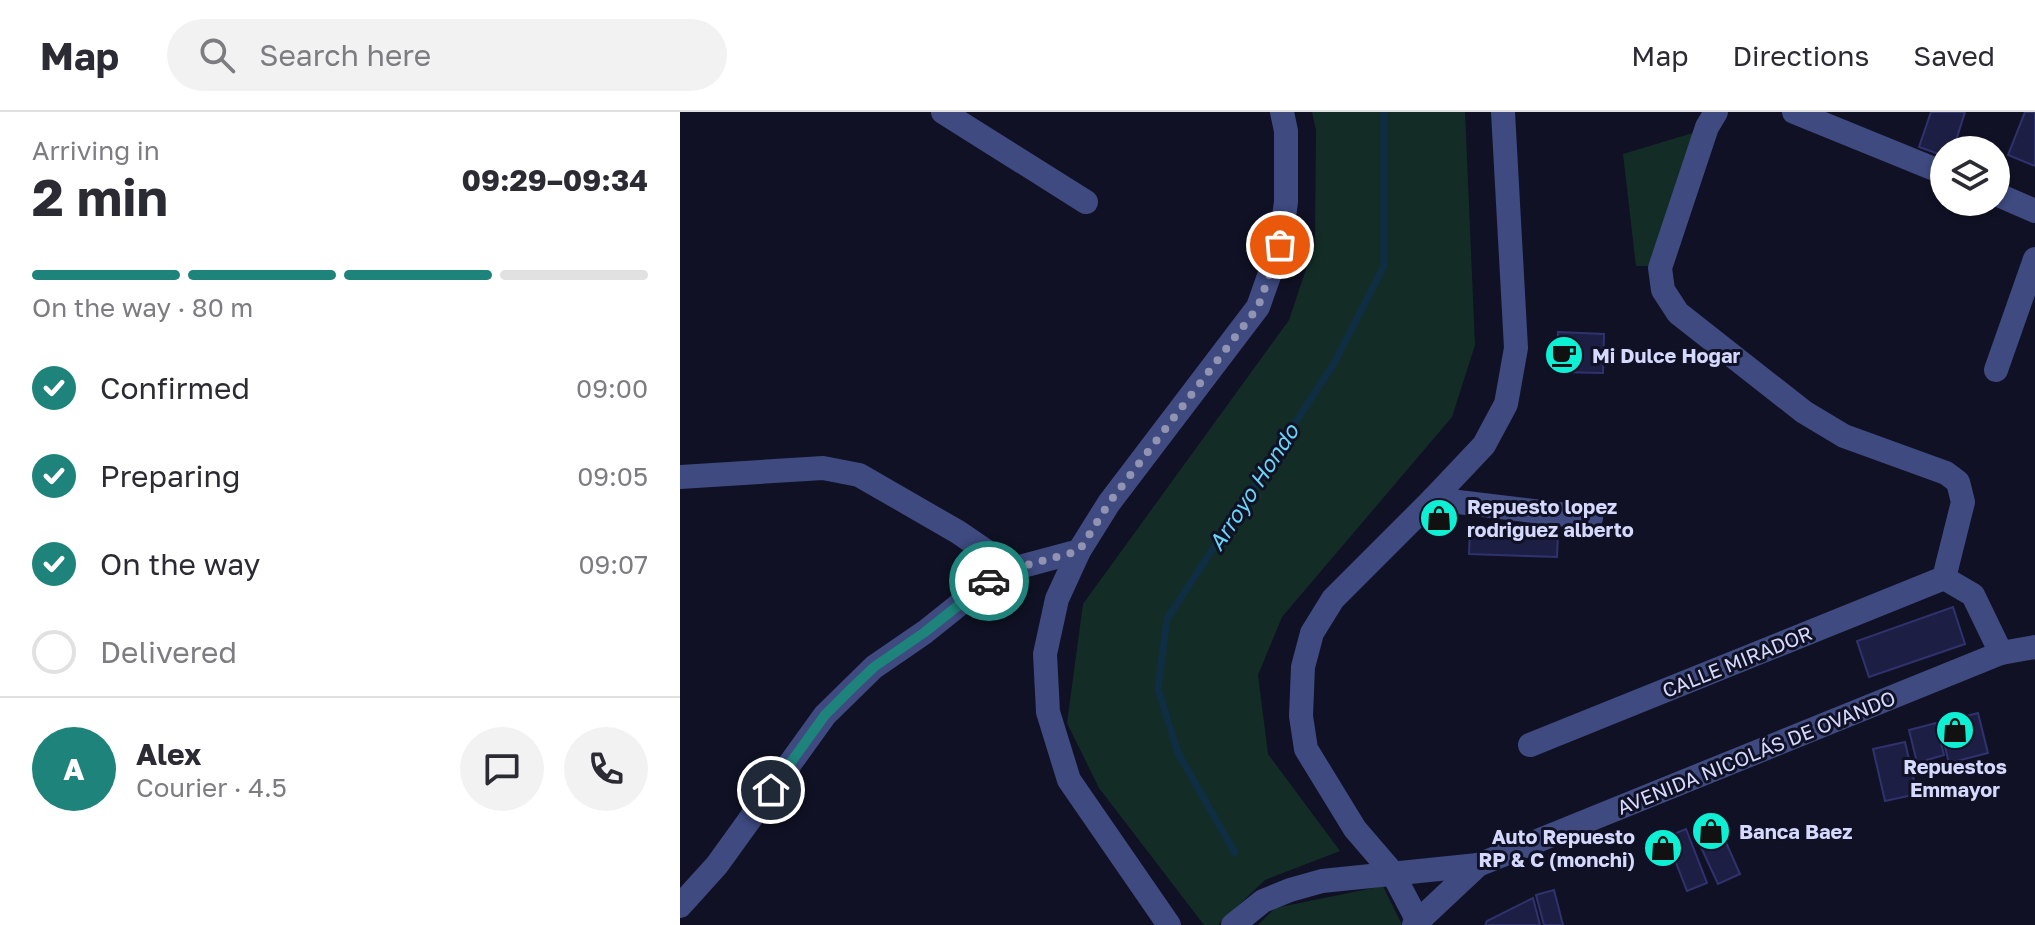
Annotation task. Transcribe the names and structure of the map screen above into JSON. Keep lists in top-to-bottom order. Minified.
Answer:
{"streets":{"street":["CALLE MIRADOR","AVENIDA NICOLÁS DE OVANDO"]},"water":["Arroyo Hondo"],"places":{"cafe":["Mi Dulce Hogar"],"shop":["Repuesto lopez rodriguez alberto","Repuestos Emmayor","Banca Baez","Auto Repuesto RP & C (monchi)"]},"page":{"header":"Map","search":"Search here","nav":["Map","Directions","Saved"],"heading":["2 min","Arriving in","09:29–09:34"],"panel":["Alex","Courier · 4.5"],"bar":"On the way · 80 m","list":[["Confirmed","09:00"],["Preparing","09:05"],["On the way","09:07"],"Delivered"],"round":"A"}}
